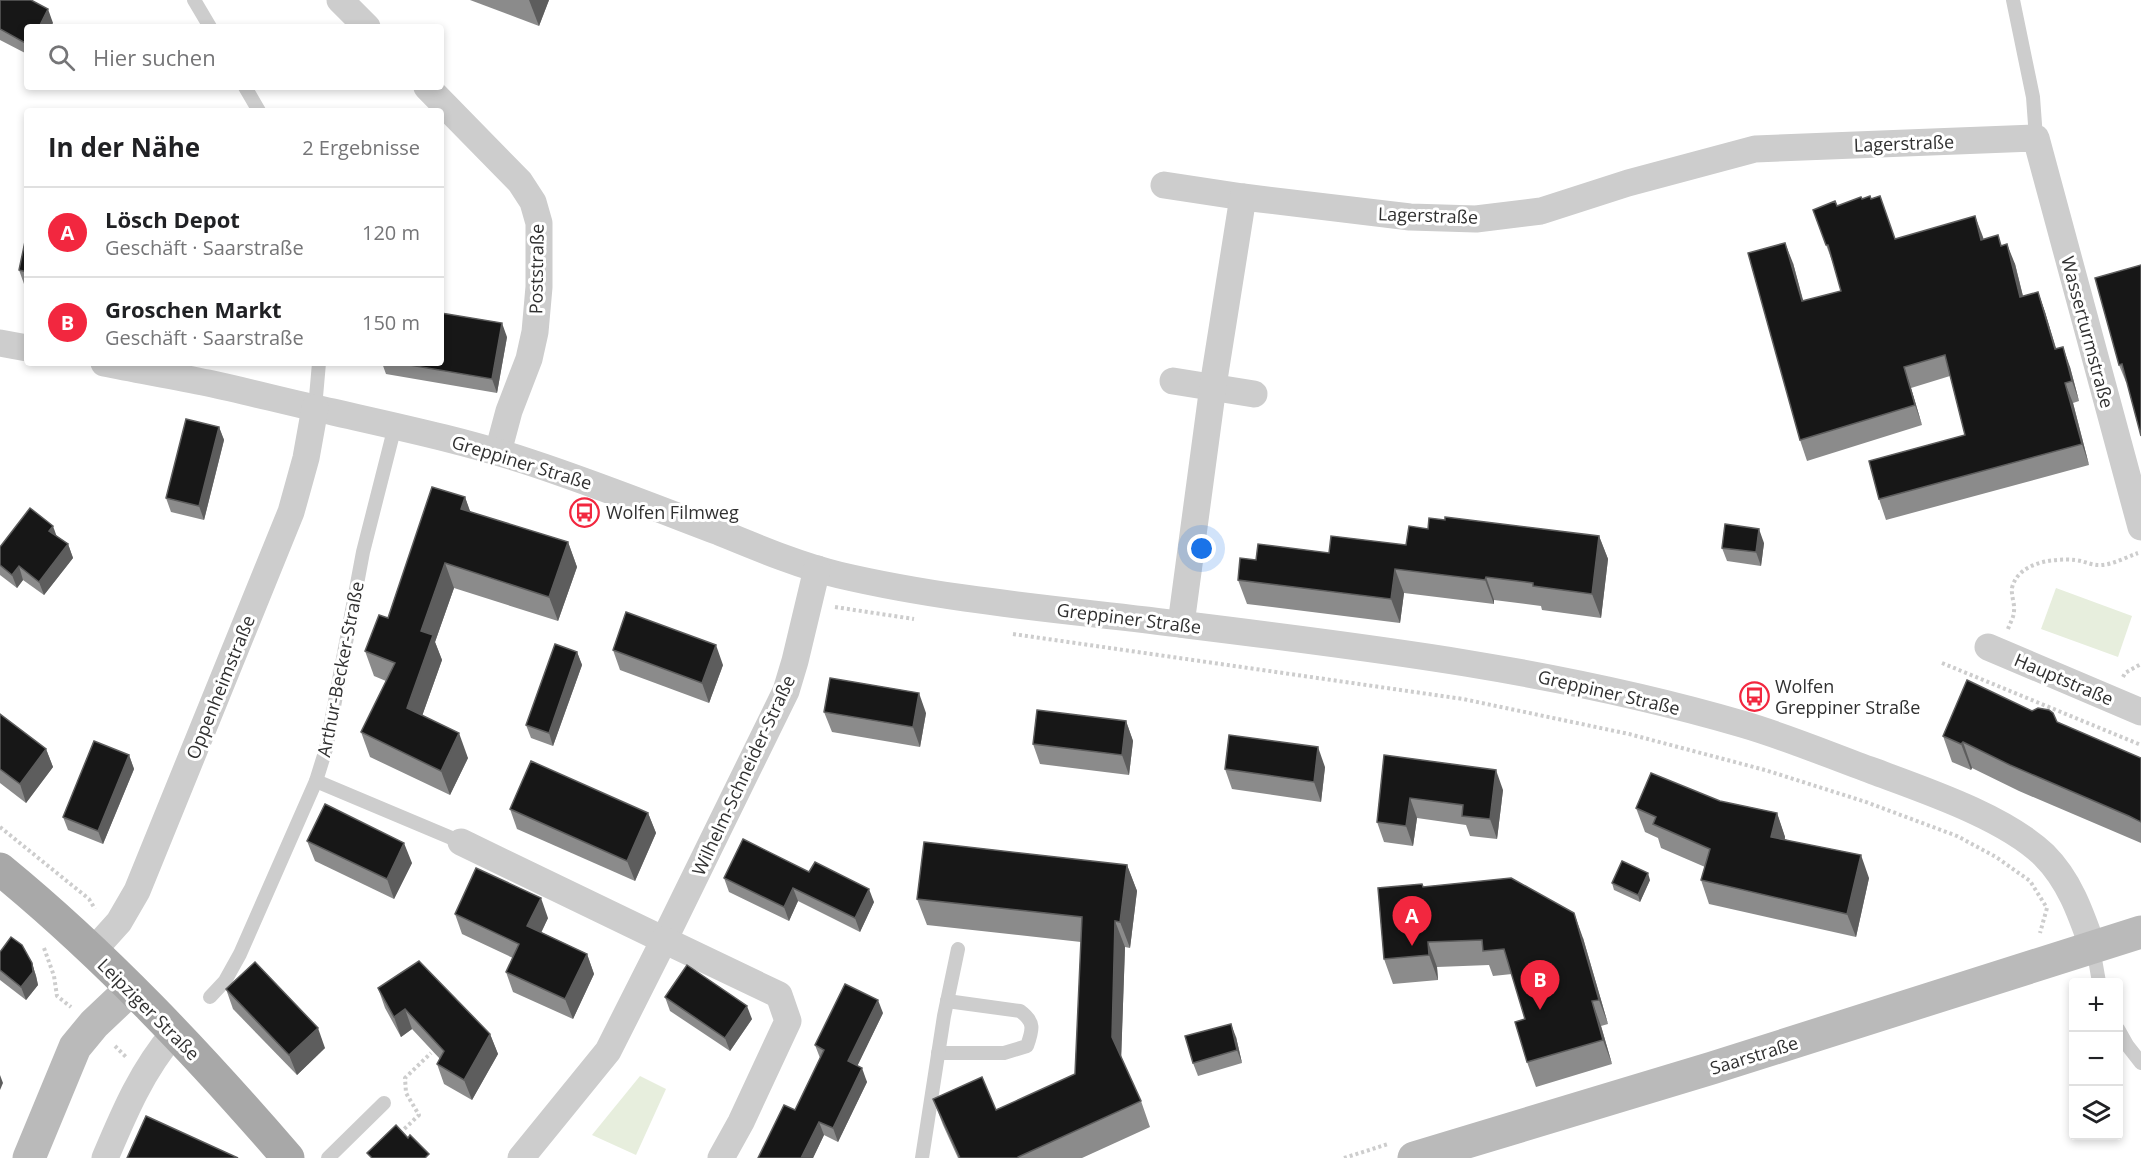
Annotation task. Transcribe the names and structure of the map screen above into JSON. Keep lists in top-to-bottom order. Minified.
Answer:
{"streets":{"main road":["Leipziger Straße"],"street":["Lagerstraße","Poststraße","Wasserturmstraße","Greppiner Straße","Hauptstraße","Oppenheimstraße","Wilhelm-Schneider-Straße","Saarstraße"],"lane":["Arthur-Becker-Straße"]},"crossings":[["Lagerstraße","Wasserturmstraße"],["Poststraße","Greppiner Straße"],["Greppiner Straße","Arthur-Becker-Straße"],["Greppiner Straße","Oppenheimstraße"],["Greppiner Straße","Wilhelm-Schneider-Straße"],["Greppiner Straße","Saarstraße"],["Oppenheimstraße","Leipziger Straße"]],"places":{"bus stop":["Wolfen Filmweg","Wolfen Greppiner Straße"]},"page":{"search":"Hier suchen","heading":["In der Nähe","2 Ergebnisse"],"list":[{"mark":"A","name":"Lösch Depot","note":"Geschäft · Saarstraße","value":"120 m"},{"mark":"B","name":"Groschen Markt","note":"Geschäft · Saarstraße","value":"150 m"}],"pins":["A","B"],"map_buttons":["+","−"]}}
